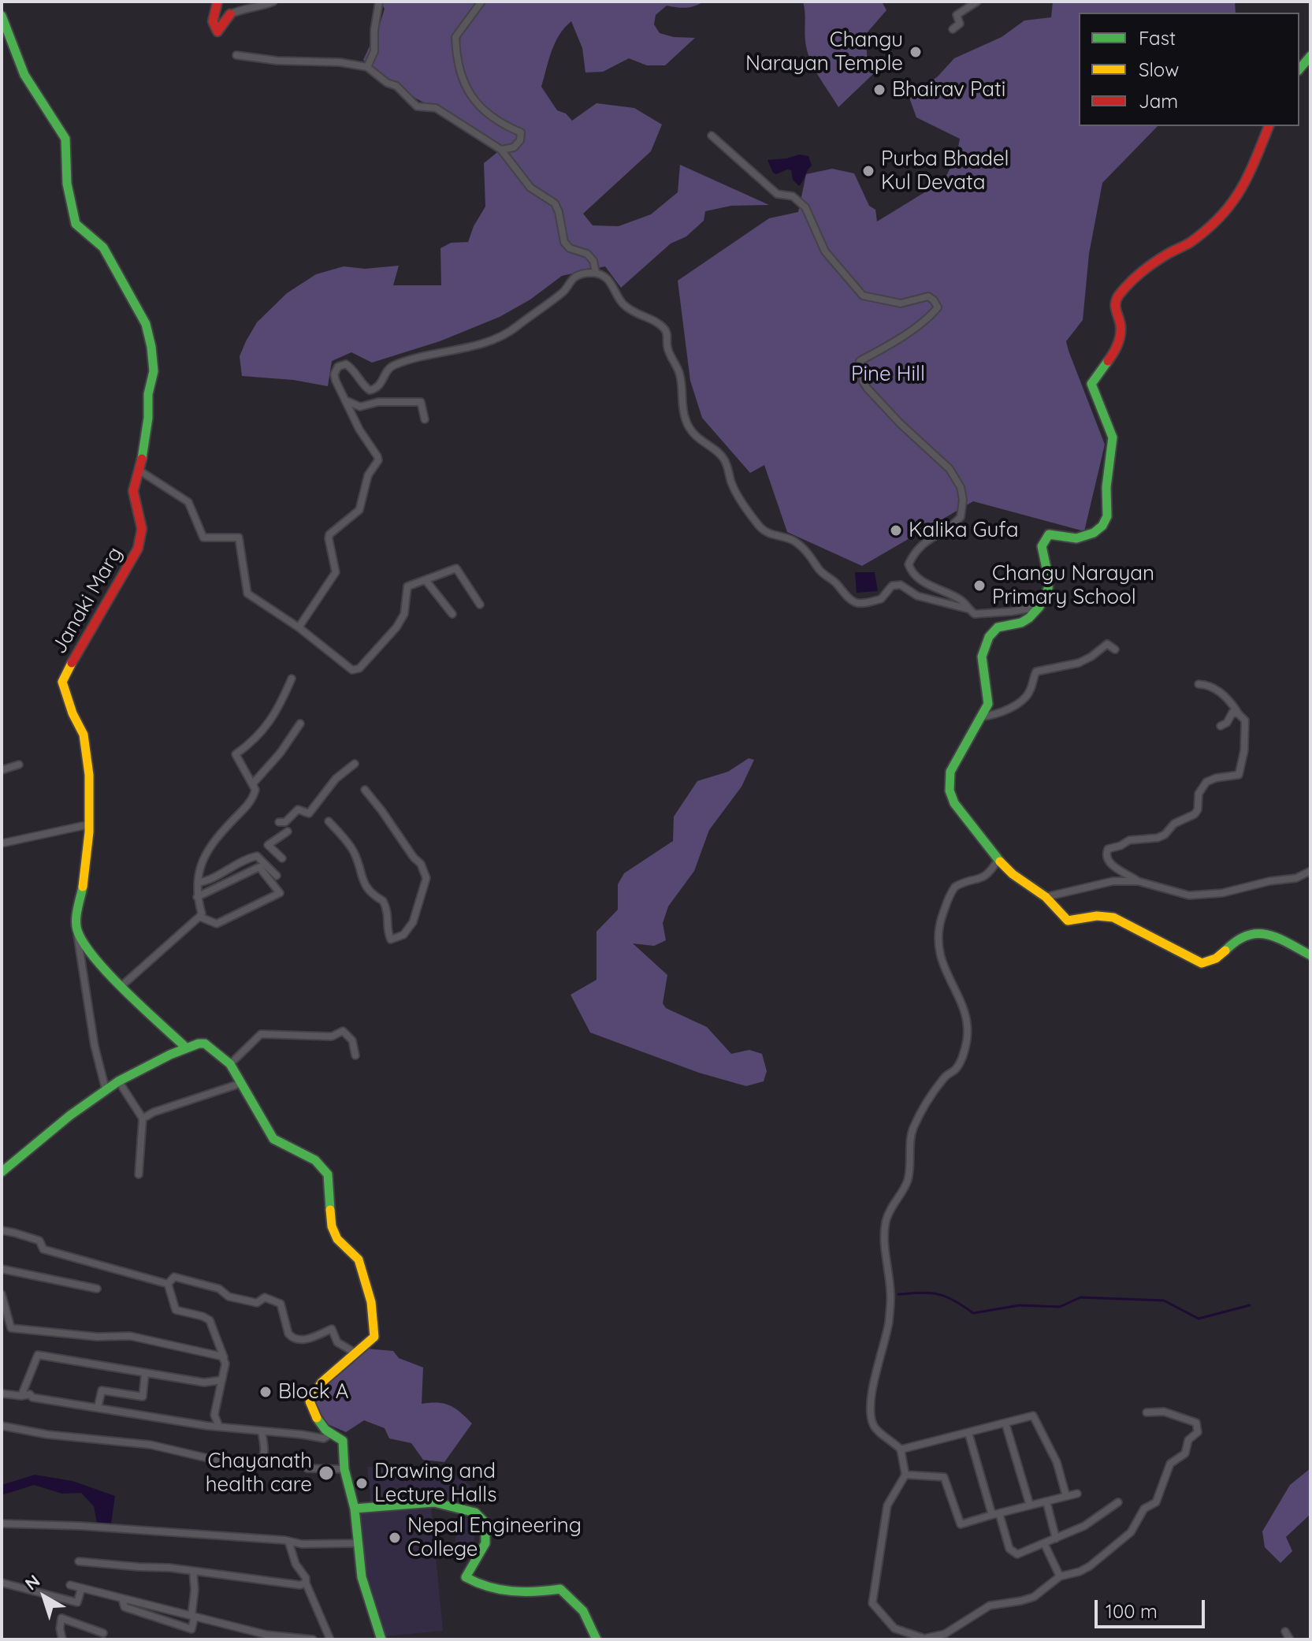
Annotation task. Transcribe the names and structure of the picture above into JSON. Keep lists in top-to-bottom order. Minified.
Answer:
{"streets":{"street":["Janaki Marg"]},"parks":["Pine Hill"],"places":["Changu Narayan Temple","Bhairav Pati","Purba Bhadel Kul Devata","Kalika Gufa","Changu Narayan Primary School","Block A","Chayanath health care","Drawing and Lecture Halls","Nepal Engineering College"],"legend":["Fast","Slow","Jam"],"scale_bar":"100 m","north":"top left"}
